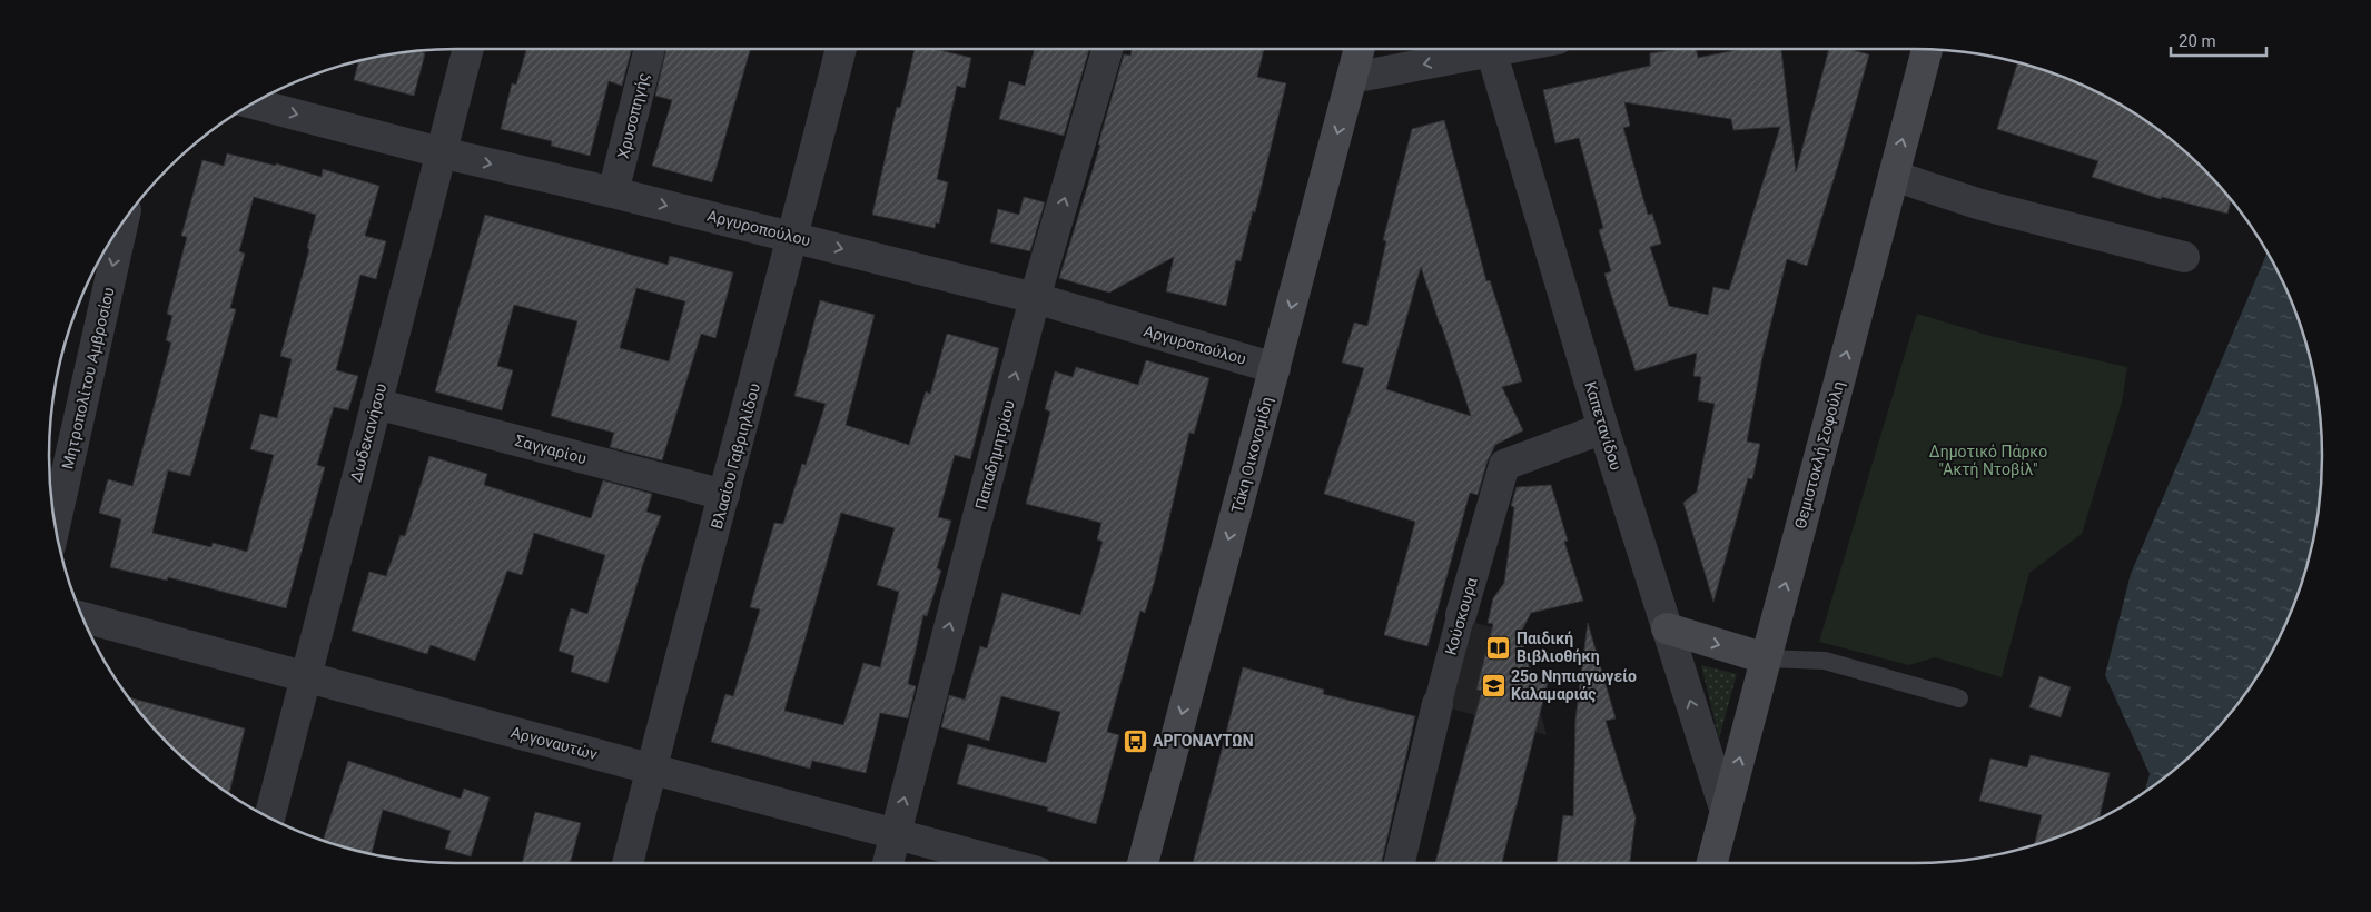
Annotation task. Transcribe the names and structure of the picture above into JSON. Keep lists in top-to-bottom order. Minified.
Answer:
{"streets":{"main road":["Τάκη Οικονομίδη","Θεμιστοκλή Σοφούλη"],"street":["Χρυσοπηγής","Αργυροπούλου","Μητροπολίτου Αμβροσίου","Καπετανίδου","Δωδεκανήσου","Σαγγαρίου","Παπαδημητρίου","Βλασίου Γαβριηλίδου","Κούσκουρα","Αργοναυτών"]},"crossings":[["Χρυσοπηγής","Αργυροπούλου"],["Αργυροπούλου","Δωδεκανήσου"],["Αργυροπούλου","Παπαδημητρίου"],["Αργυροπούλου","Τάκη Οικονομίδη"],["Αργυροπούλου","Βλασίου Γαβριηλίδου"],["Καπετανίδου","Θεμιστοκλή Σοφούλη"],["Καπετανίδου","Κούσκουρα"],["Δωδεκανήσου","Σαγγαρίου"],["Δωδεκανήσου","Αργοναυτών"],["Σαγγαρίου","Βλασίου Γαβριηλίδου"],["Παπαδημητρίου","Αργοναυτών"],["Βλασίου Γαβριηλίδου","Αργοναυτών"]],"one_way":["Αργυροπούλου","Μητροπολίτου Αμβροσίου","Παπαδημητρίου","Τάκη Οικονομίδη","Θεμιστοκλή Σοφούλη"],"parks":["Δημοτικό Πάρκο \"Ακτή Ντοβίλ\""],"places":{"library":["Παιδική Βιβλιοθήκη"],"school or university":["25ο Νηπιαγωγείο Καλαμαριάς"],"bus stop":["ΑΡΓΟΝΑΥΤΩΝ"]},"scale_bar":"20 m"}
